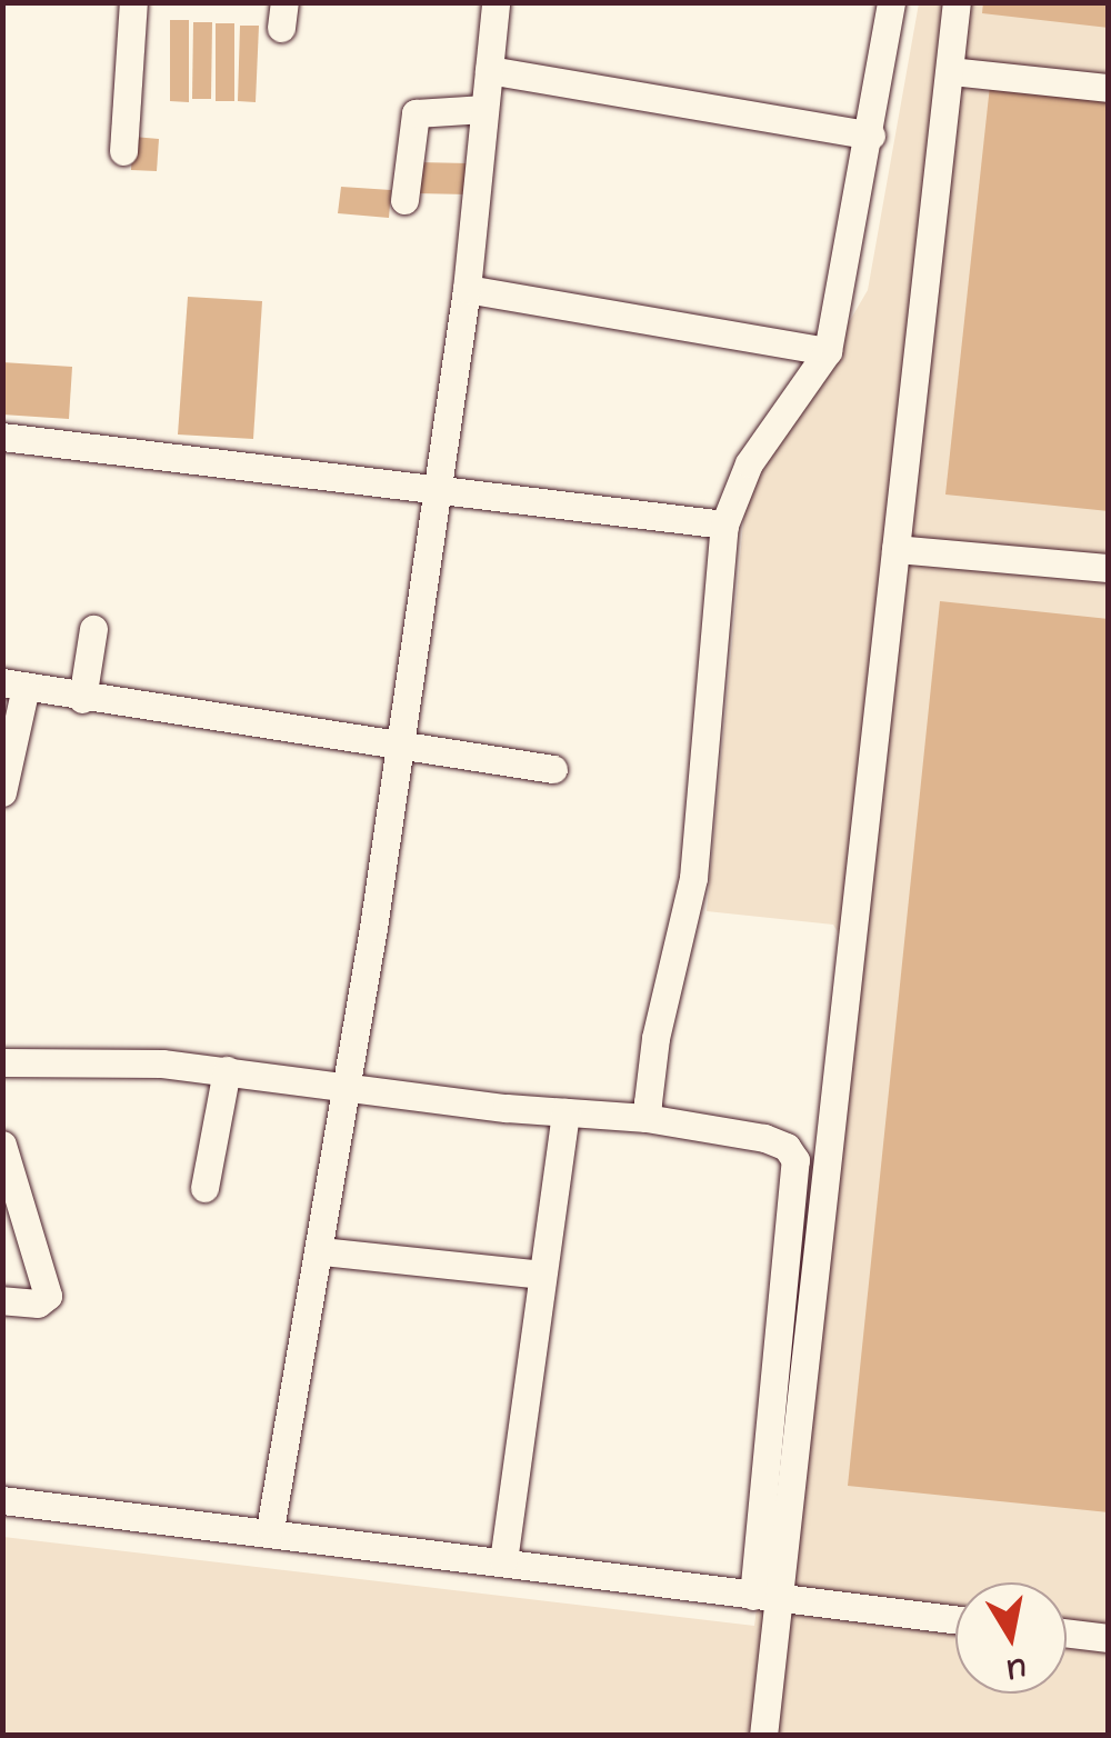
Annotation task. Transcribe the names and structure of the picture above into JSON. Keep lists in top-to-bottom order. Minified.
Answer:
{"north":"bottom"}
